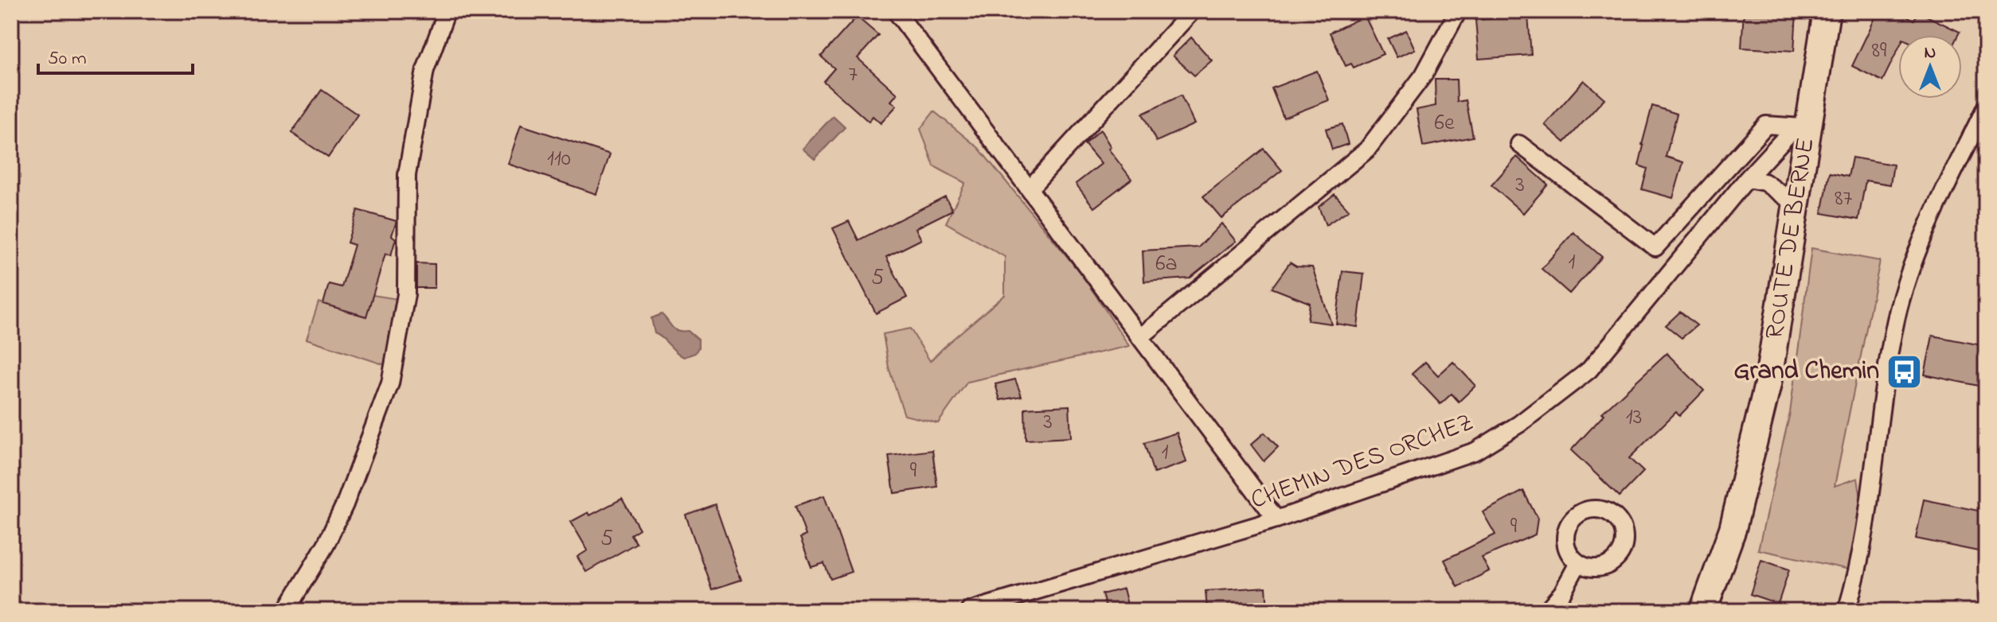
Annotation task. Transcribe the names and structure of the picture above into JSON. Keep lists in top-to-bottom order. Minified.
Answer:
{"streets":{"main road":["ROUTE DE BERNE"],"street":["CHEMIN DES ORCHEZ"]},"crossings":[["ROUTE DE BERNE","CHEMIN DES ORCHEZ"]],"places":{"bus stop":["Grand Chemin"]},"house_numbers":["89","7","6e","110","3","87","1","6a","5","13","3","1","9","9","5"],"scale_bar":"50 m","north":"top"}
